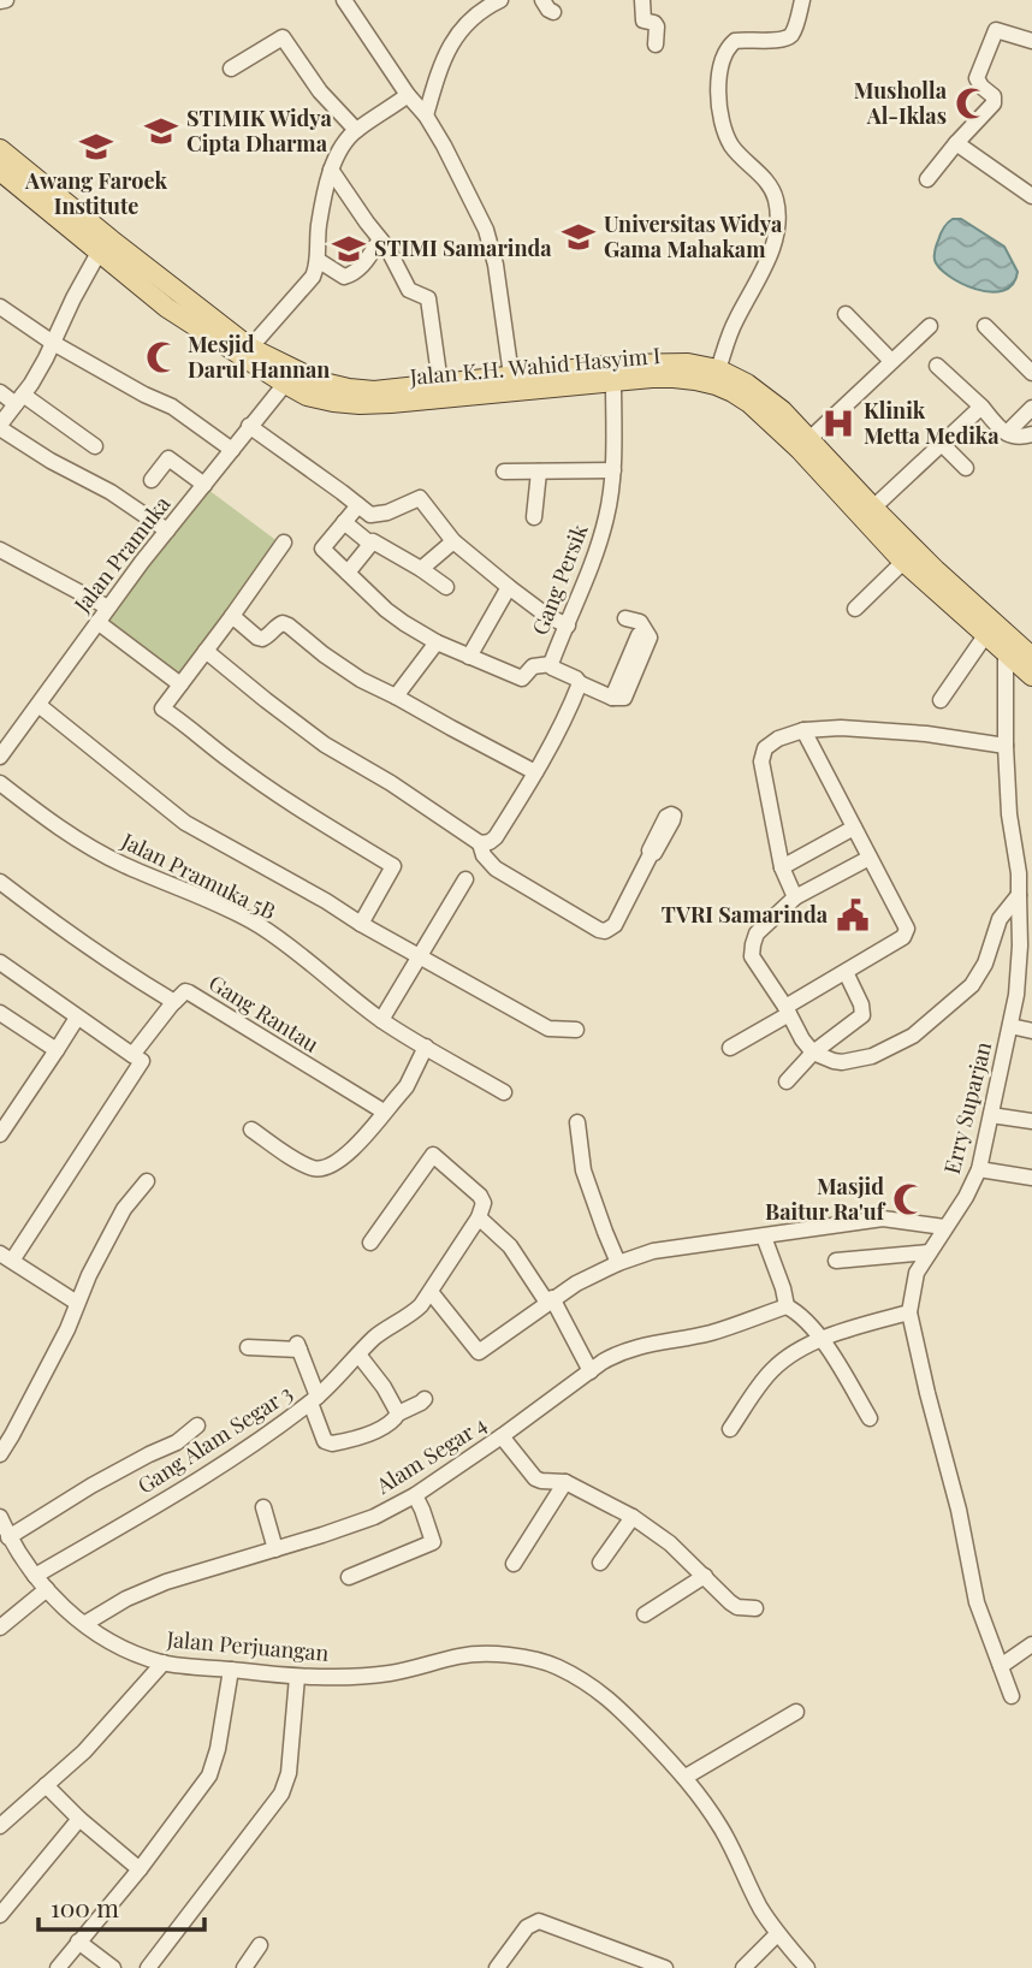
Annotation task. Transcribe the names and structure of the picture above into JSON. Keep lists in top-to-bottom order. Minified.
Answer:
{"streets":{"main road":["Jalan K.H. Wahid Hasyim I"],"street":["Jalan Pramuka","Gang Persik","Jalan Pramuka 5B","Gang Rantau","Erry Suparjan","Gang Alam Segar 3","Alam Segar 4","Jalan Perjuangan"]},"crossings":[["Jalan K.H. Wahid Hasyim I","Jalan Pramuka"],["Jalan K.H. Wahid Hasyim I","Gang Persik"],["Jalan K.H. Wahid Hasyim I","Erry Suparjan"],["Gang Alam Segar 3","Jalan Perjuangan"],["Alam Segar 4","Jalan Perjuangan"]],"places":{"mosque":["Musholla Al-Iklas","Mesjid Darul Hannan","Masjid Baitur Ra'uf"],"school or university":["STIMIK Widya Cipta Dharma","Awang Faroek Institute","Universitas Widya Gama Mahakam","STIMI Samarinda"],"hospital":["Klinik Metta Medika"],"public building":["TVRI Samarinda"]},"scale_bar":"100 m"}
